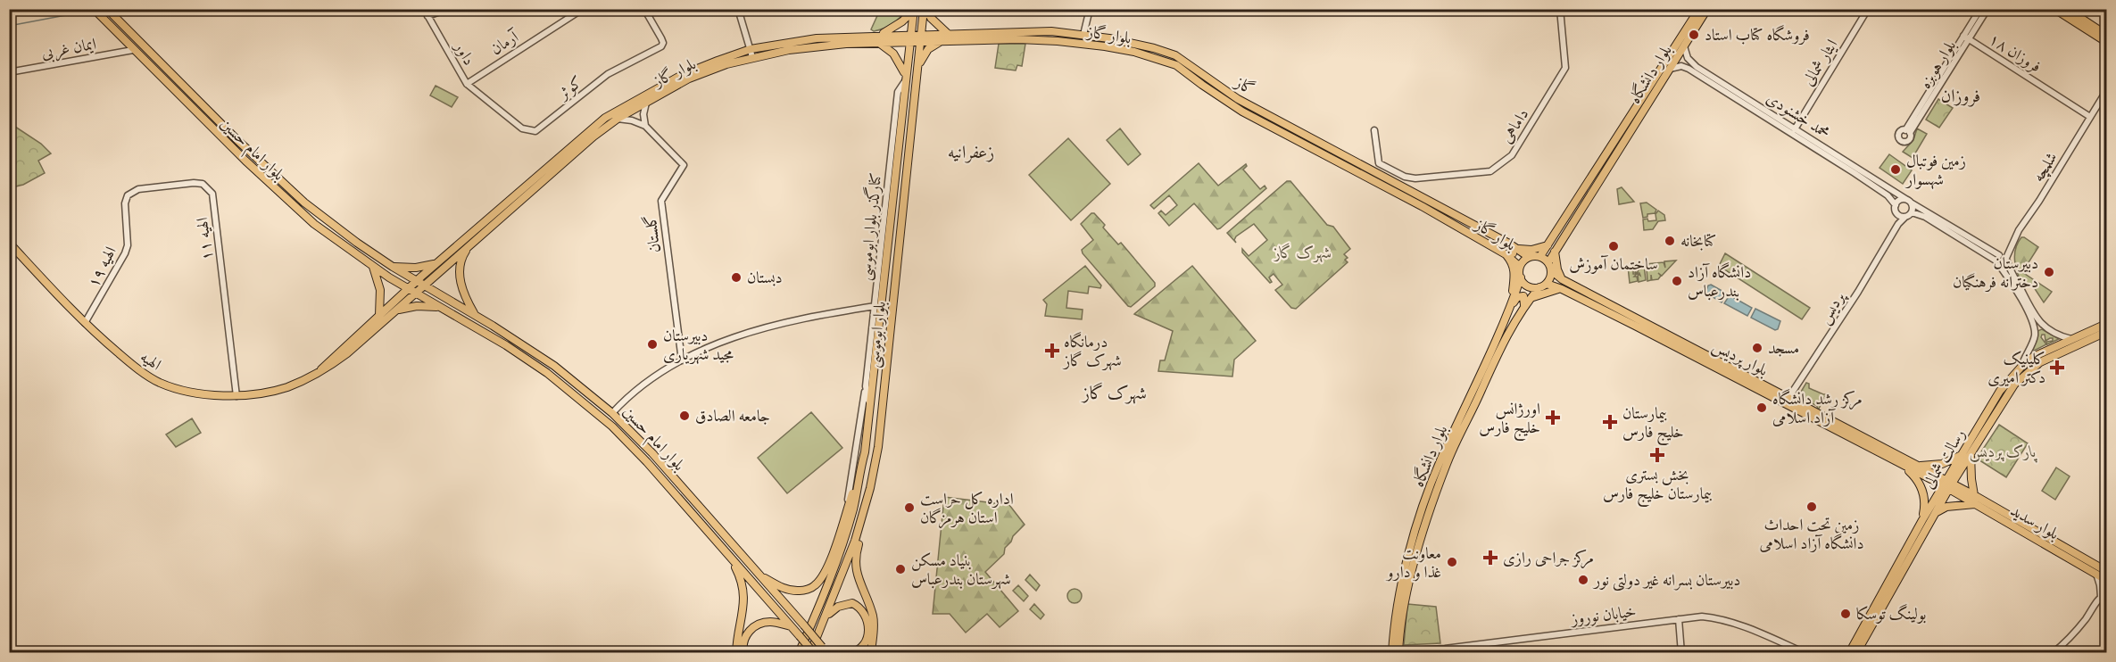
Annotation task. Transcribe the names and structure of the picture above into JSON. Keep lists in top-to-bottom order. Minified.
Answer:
{"streets":{"main road":["بلوار گاز","بلوار دانشگاه","گاز","بلوار امام حسین","بلوار ابوموسی","بلوار پردیس","الهیه","رسالت شمالی","بلوار سدید"],"street":["آرمان","ایمان غربی","فروزان ۱۸","داور","ایثار شمالی","بلوار هوبزه","کوثر","محمد خشنودی","داماهی","شلمچه","کنارگذر بلوار ابوموسی","گلستان","الهیه ۱۱","الهیه ۱۹","پردیس","خیابان نوروز"]},"crossings":[["بلوار گاز","بلوار دانشگاه"],["بلوار گاز","گاز"],["بلوار گاز","بلوار امام حسین"],["بلوار گاز","بلوار ابوموسی"],["بلوار گاز","بلوار پردیس"],["بلوار گاز","الهیه"],["آرمان","داور"],["آرمان","کوثر"],["ایمان غربی","بلوار امام حسین"],["فروزان ۱۸","بلوار هوبزه"],["فروزان ۱۸","شلمچه"],["داور","کوثر"],["ایثار شمالی","محمد خشنودی"],["بلوار دانشگاه","گاز"],["بلوار دانشگاه","بلوار پردیس"],["بلوار دانشگاه","خیابان نوروز"],["گاز","بلوار پردیس"],["محمد خشنودی","شلمچه"],["محمد خشنودی","پردیس"],["بلوار امام حسین","بلوار ابوموسی"],["بلوار امام حسین","الهیه"],["کنارگذر بلوار ابوموسی","بلوار ابوموسی"],["الهیه ۱۱","الهیه ۱۹"],["الهیه ۱۱","الهیه"],["الهیه ۱۹","الهیه"],["پردیس","بلوار پردیس"],["بلوار پردیس","رسالت شمالی"],["بلوار پردیس","بلوار سدید"],["رسالت شمالی","بلوار سدید"]],"districts":["فروزان","زعفرانیه","شهرک گاز"],"parks":["شهرک گاز","پارک پردیس"],"places":{"other":["فروشگاه کتاب استاد","زمین فوتبال شهسوار","کتابخانه","ساختمان آموزش","دبیرستان دخترانه فرهنگیان","دبستان","دانشگاه آزاد بندرعباس","دبیرستان مجید شهریاری","مسجد","مرکز رشد دانشگاه آزاد اسلامی","جامعه الصادق","زمین تحت احداث دانشگاه آزاد اسلامی","اداره کل حراست استان هرمزگان","معاونت غذا و دارو","بنیاد مسکن شهرستان بندرعباس","دبیرستان بسرانه غیر دولتی نور","بولینگ توسکا"],"health":["درمانگاه شهرک گاز","کلینیک دکتر امیری","اورژانس خلیج فارس","بیمارستان خلیج فارس","بخش بستری بیمارستان خلیج فارس","مرکز جراحی رازی"]}}
